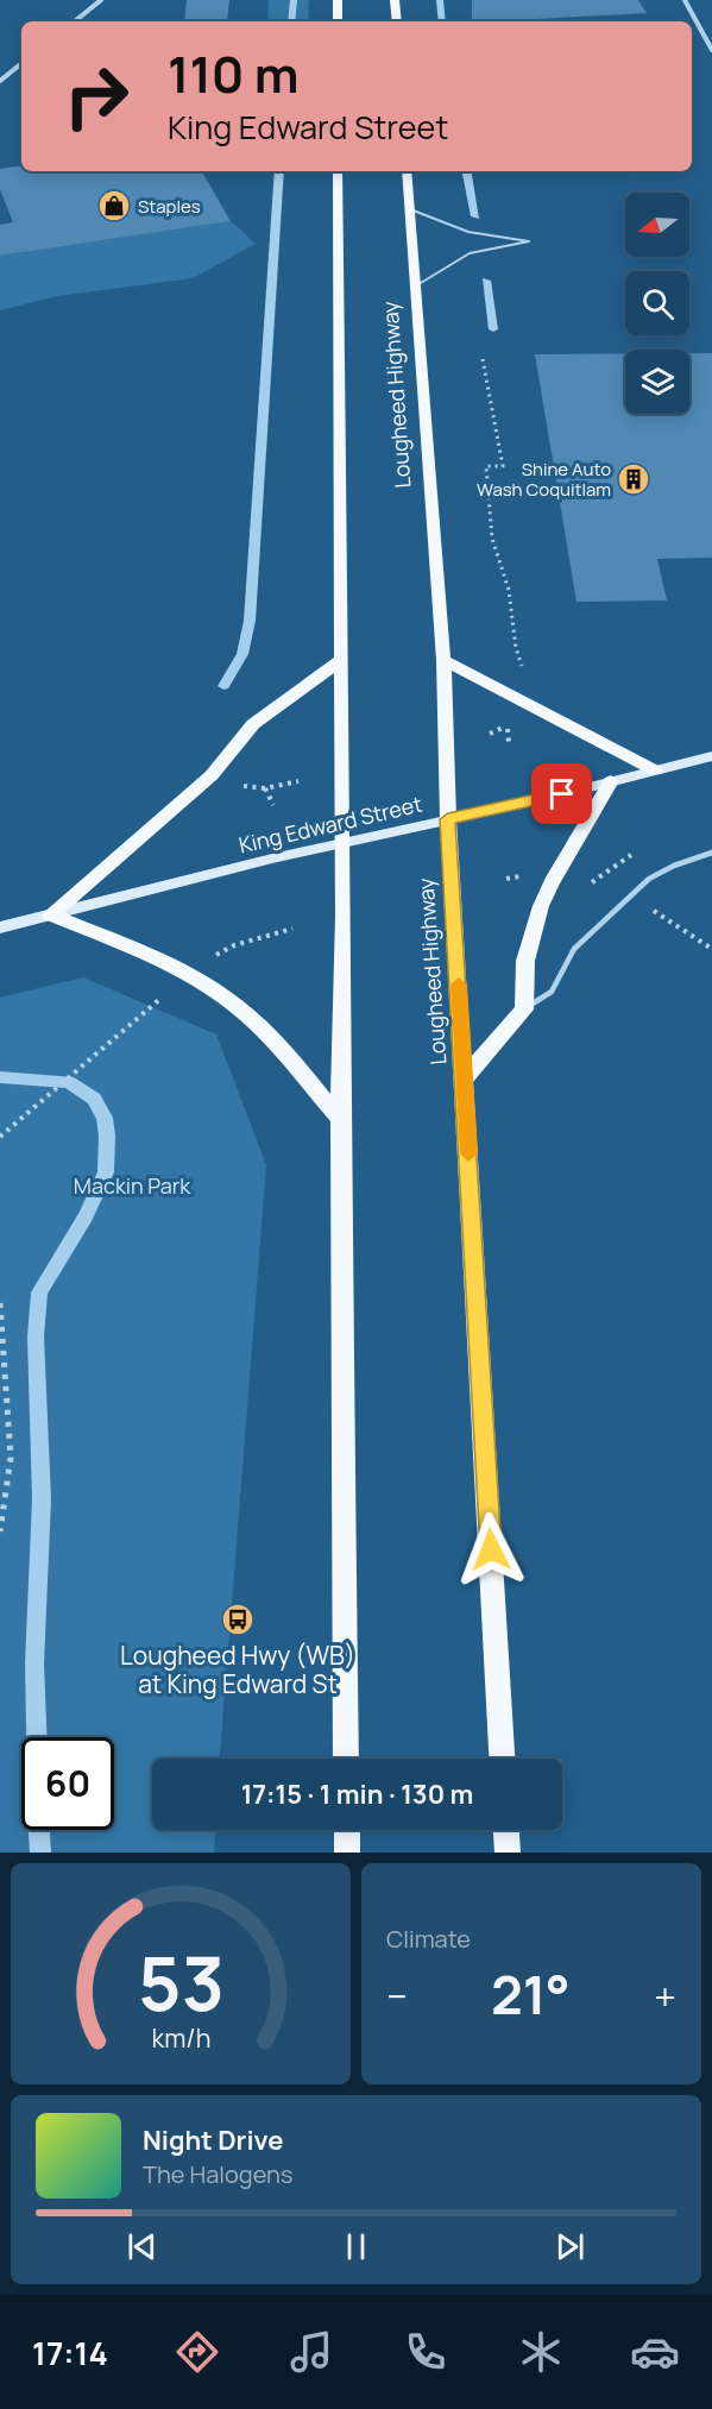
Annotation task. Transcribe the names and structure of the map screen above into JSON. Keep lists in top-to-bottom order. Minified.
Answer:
{"streets":{"main road":["Lougheed Highway","King Edward Street"]},"crossings":[["Lougheed Highway","King Edward Street"]],"parks":["Mackin Park"],"places":{"shop":["Staples"],"building":["Shine Auto Wash Coquitlam"],"bus stop":["Lougheed Hwy (WB) at King Edward St"]},"north":"left","page":{"turn":["110 m","King Edward Street"],"limit":"60","trip":"17:15 · 1 min · 130 m","tile":"Climate","heat":["−","21°","+"],"song":["Night Drive","The Halogens"],"tabs":"17:14","gauge":["53","km/h"]}}
